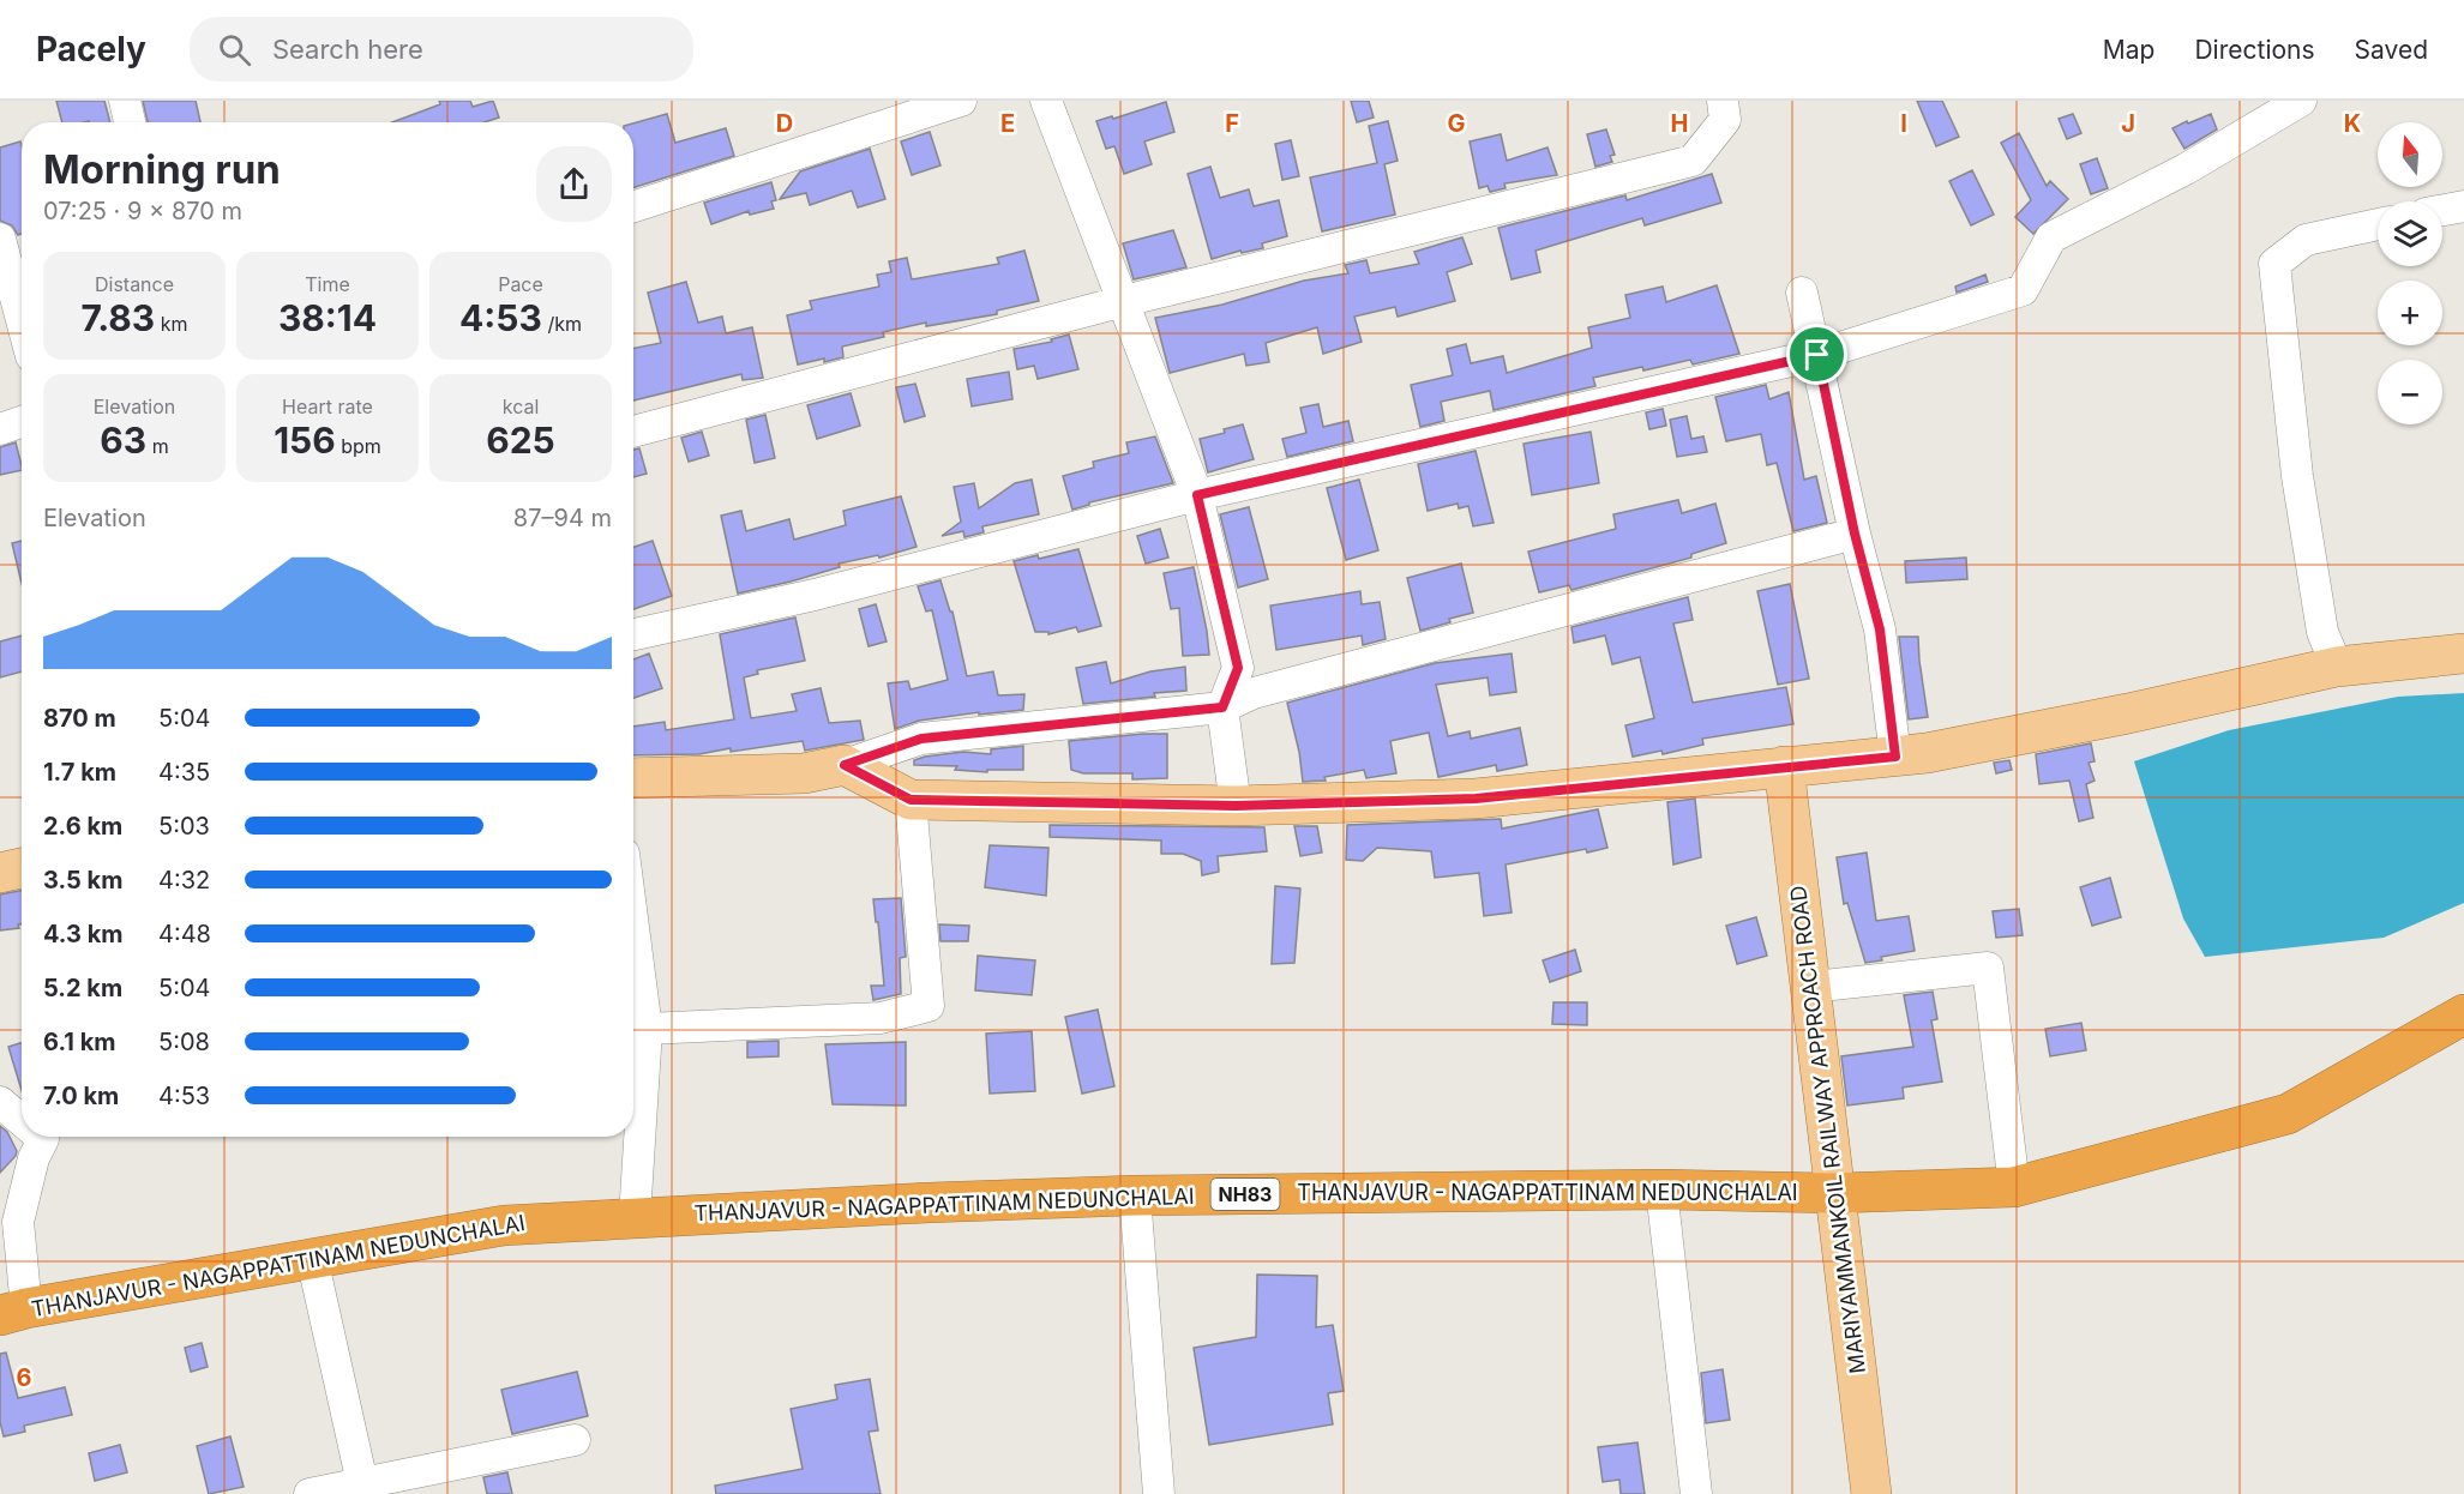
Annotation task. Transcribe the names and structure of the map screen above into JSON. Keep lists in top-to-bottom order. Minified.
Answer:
{"streets":{"highway":["THANJAVUR - NAGAPPATTINAM NEDUNCHALAI","NH83"],"main road":["MARIYAMMANKOIL RAILWAY APPROACH ROAD"]},"crossings":[["MARIYAMMANKOIL RAILWAY APPROACH ROAD","THANJAVUR - NAGAPPATTINAM NEDUNCHALAI"]],"north":"top","page":{"header":"Pacely","search":"Search here","nav":["Map","Directions","Saved"],"map_buttons":["+","−"],"heading":["Morning run","07:25 · 9 × 870 m"],"stats":[["Distance","7.83 km"],["Time","38:14"],["Pace","4:53 /km"],["Elevation","63 m"],["Heart rate","156 bpm"],["kcal","625"]],"chart":["Elevation","87–94 m"],"list":[{"name":"870 m","note":"5:04"},{"name":"1.7 km","note":"4:35"},{"name":"2.6 km","note":"5:03"},{"name":"3.5 km","note":"4:32"},{"name":"4.3 km","note":"4:48"},{"name":"5.2 km","note":"5:04"},{"name":"6.1 km","note":"5:08"},{"name":"7.0 km","note":"4:53"}]},"grid":{"columns":["D","E","F","G","H","I","J","K"],"rows":["6"]}}
